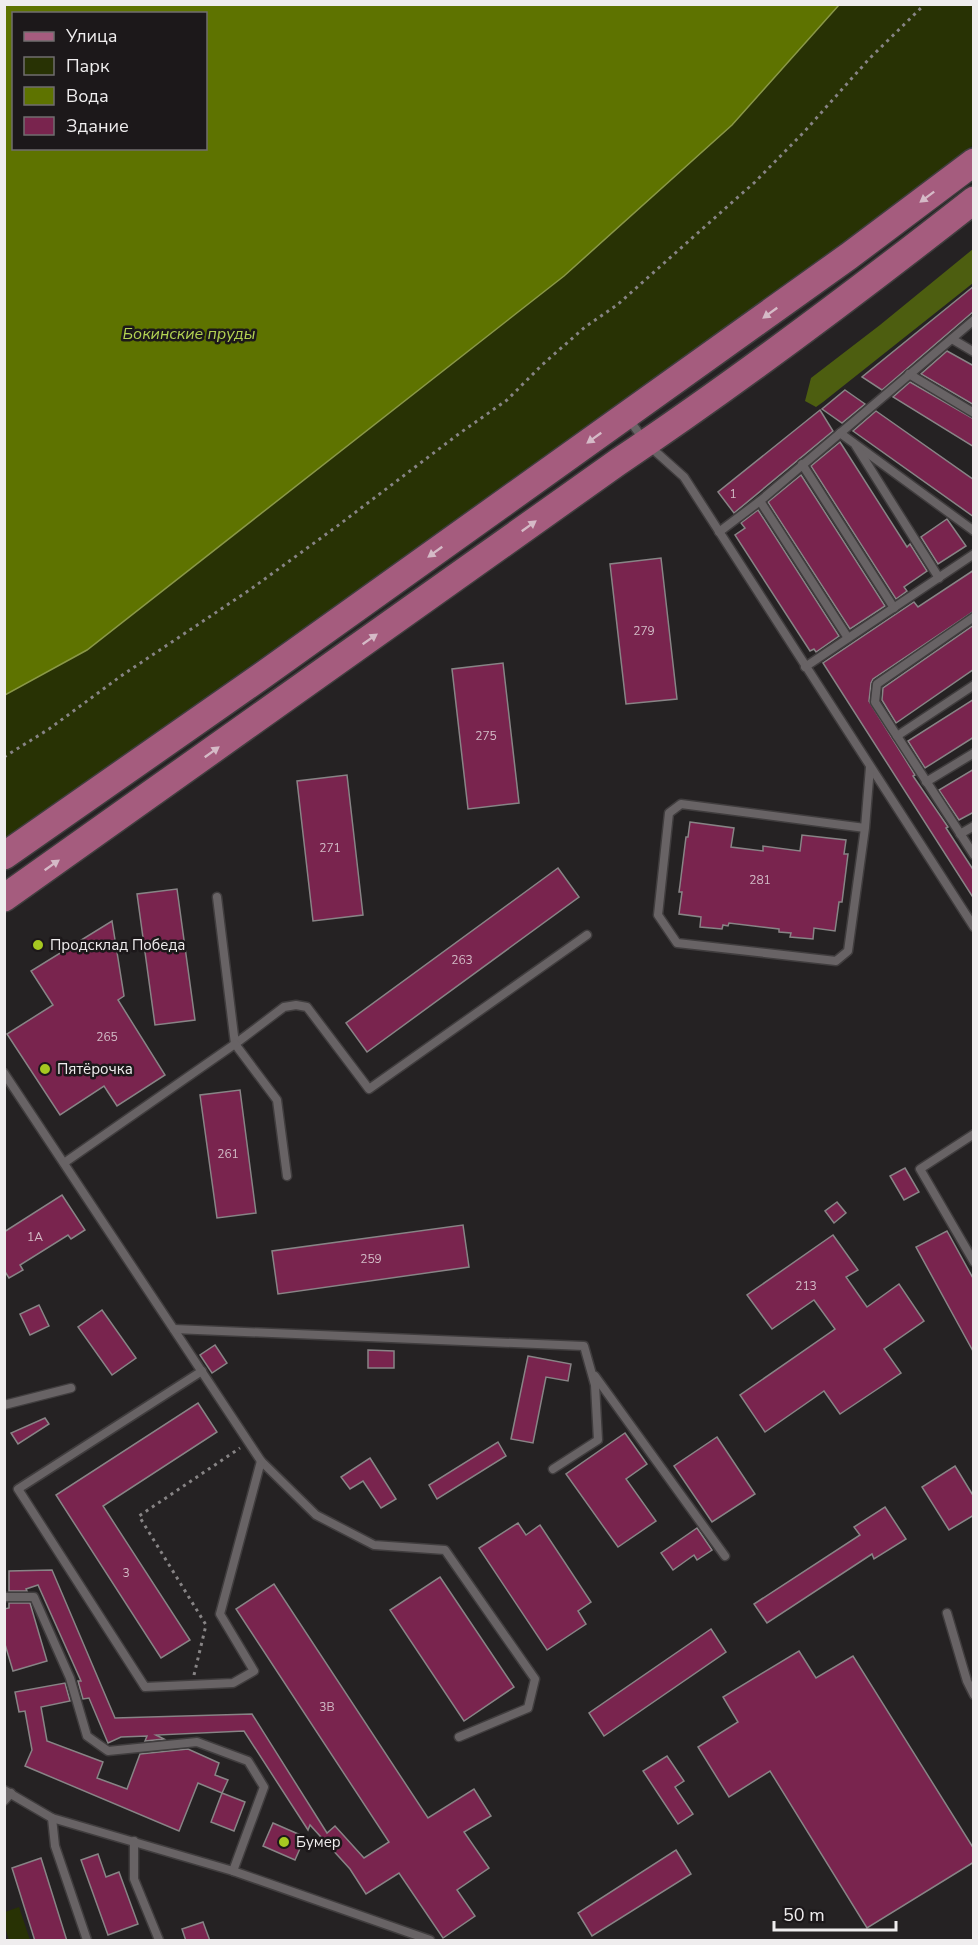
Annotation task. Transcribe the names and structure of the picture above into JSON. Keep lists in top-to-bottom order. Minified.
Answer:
{"water":["Бокинские пруды"],"places":["Продсклад Победа","Пятёрочка","Бумер"],"house_numbers":["1","279","275","271","281","263","265","261","1А","259","213","3","3В"],"legend":["Улица","Парк","Вода","Здание"],"scale_bar":"50 m"}
